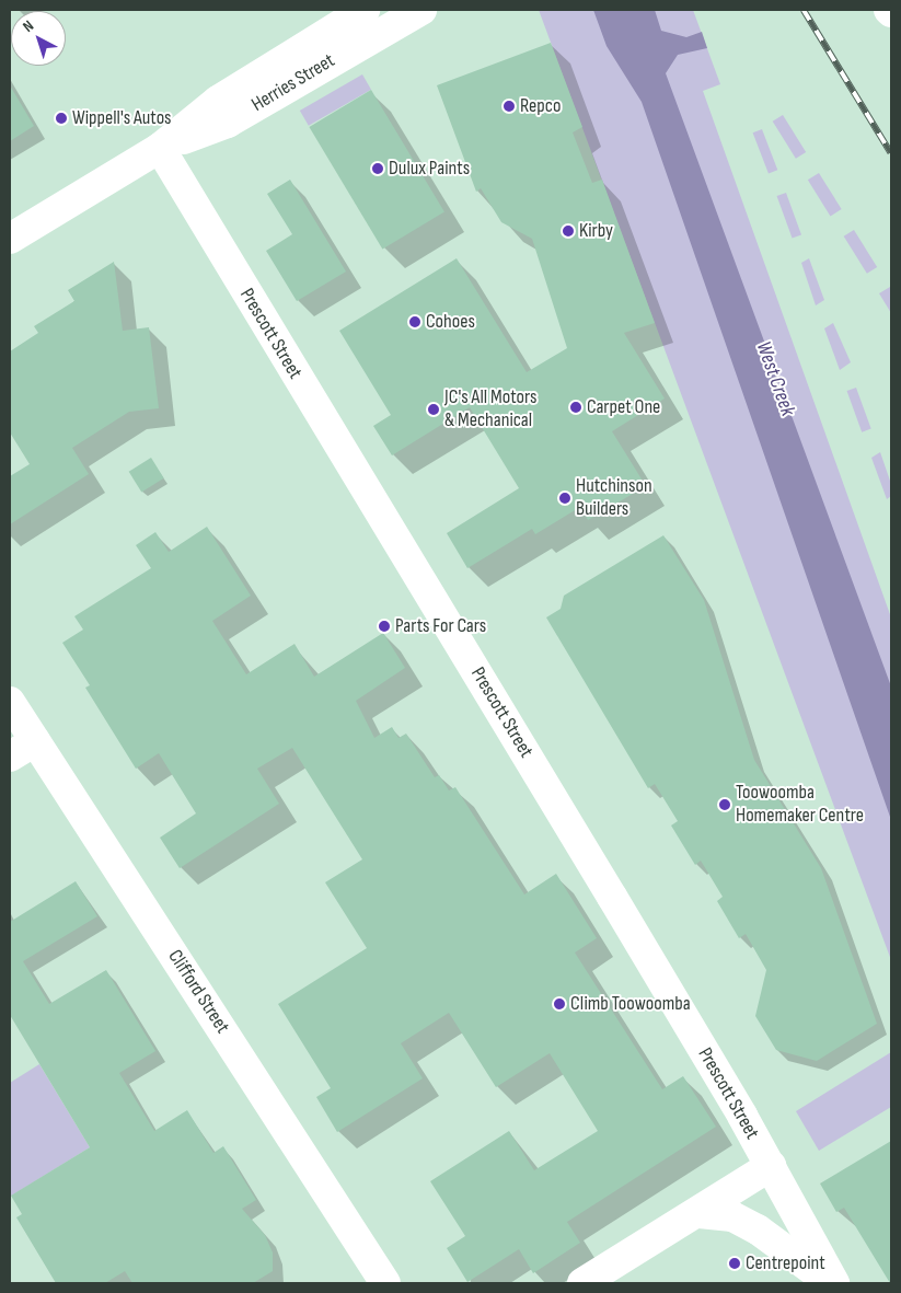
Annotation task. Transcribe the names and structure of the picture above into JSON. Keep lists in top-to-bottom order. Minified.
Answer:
{"streets":{"street":["Herries Street","Prescott Street","Clifford Street"]},"crossings":[["Herries Street","Prescott Street"]],"water":["West Creek"],"places":["Repco","Wippell's Autos","Dulux Paints","Kirby","Cohoes","Carpet One","JC's All Motors & Mechanical","Hutchinson Builders","Parts For Cars","Toowoomba Homemaker Centre","Climb Toowoomba","Centrepoint"],"north":"top left"}
